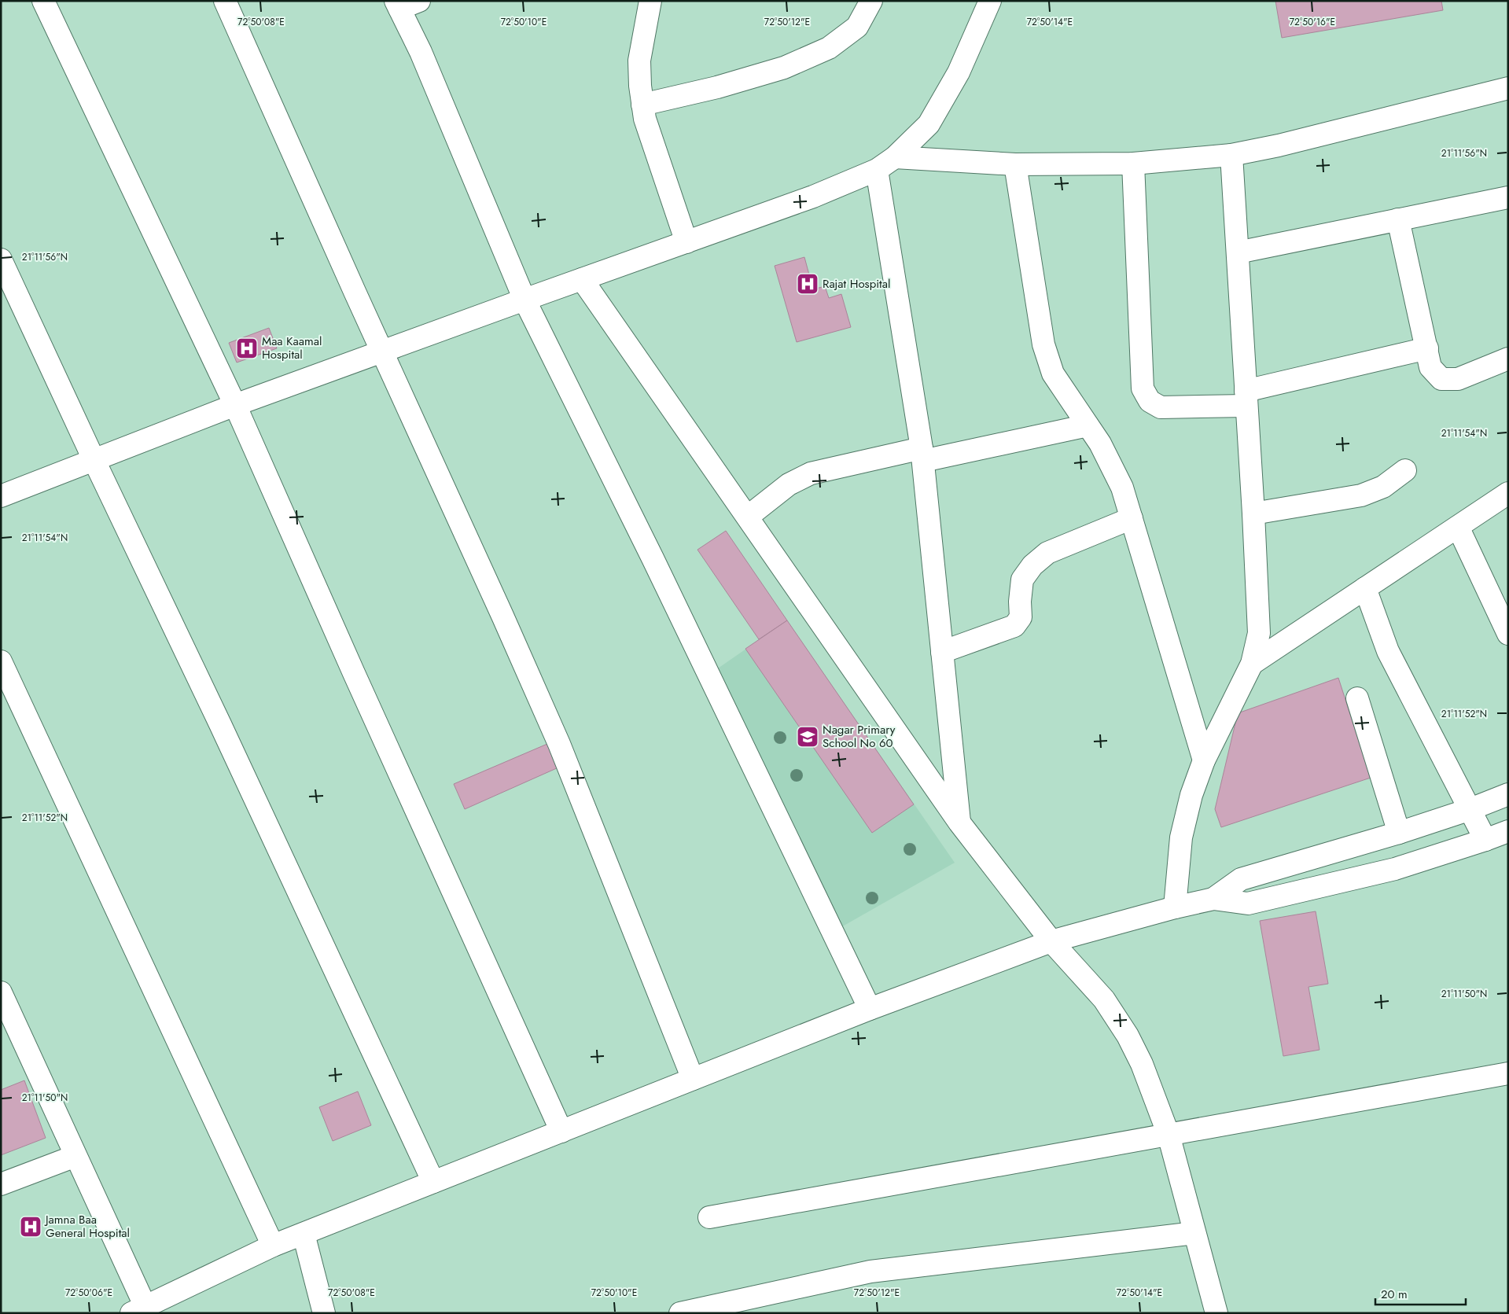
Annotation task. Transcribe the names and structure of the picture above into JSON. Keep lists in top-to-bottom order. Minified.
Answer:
{"places":{"hospital":["Rajat Hospital","Maa Kaamal Hospital","Jamna Baa General Hospital"],"school or university":["Nagar Primary School No 60"]},"scale_bar":"20 m","coordinates":["72°50'08\"E","72°50'10\"E","72°50'12\"E","72°50'14\"E","72°50'16\"E","21°11'56\"N","21°11'54\"N","21°11'52\"N","21°11'50\"N","72°50'06\"E"]}
